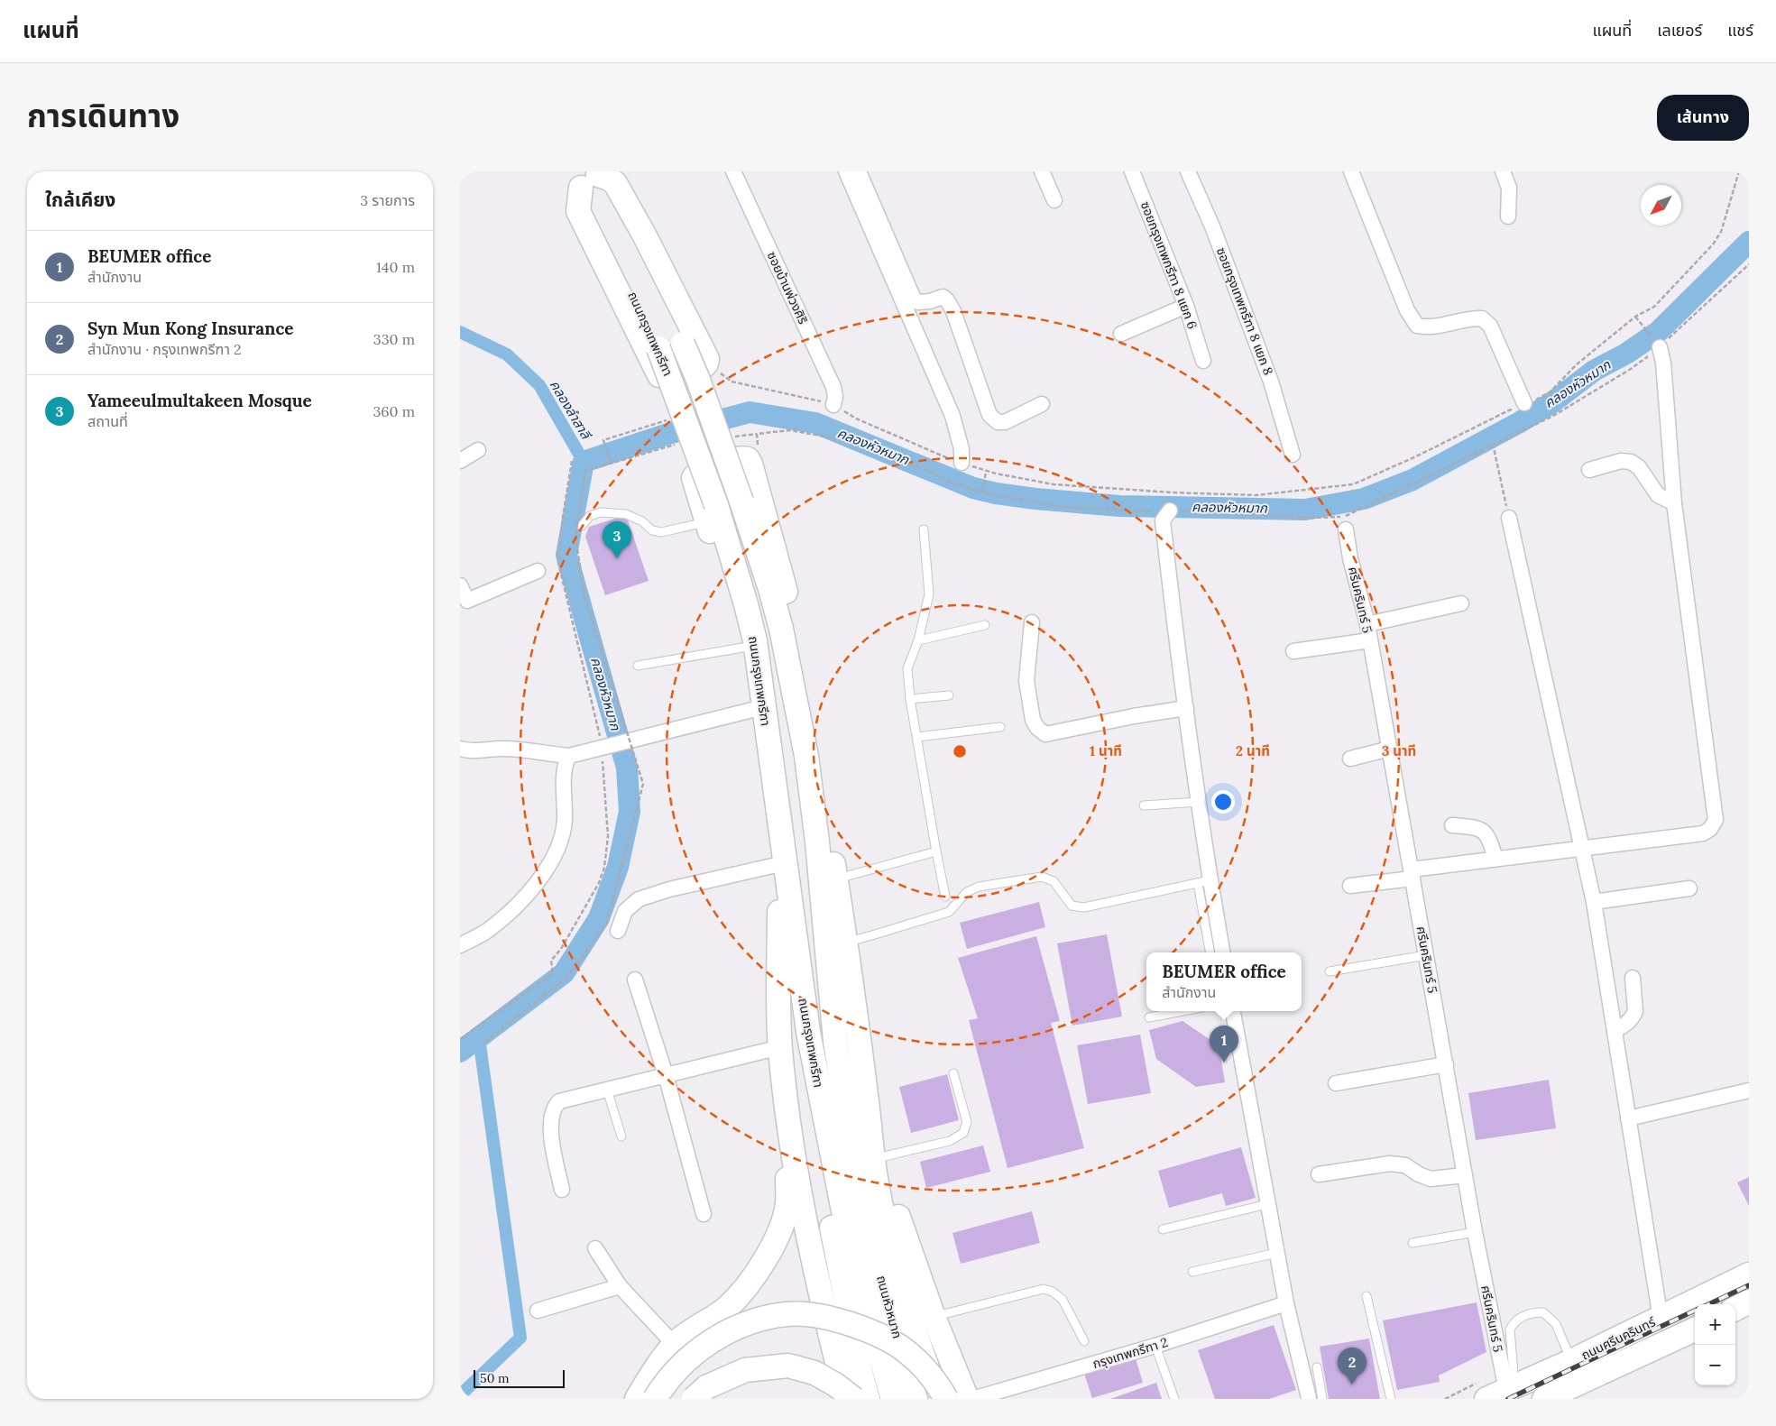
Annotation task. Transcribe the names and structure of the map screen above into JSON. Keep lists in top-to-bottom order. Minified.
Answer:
{"streets":{"main road":["ถนนกรุงเทพกรีฑา","ถนนหัวหมาก","ถนนศรีนครินทร์"],"street":["ซอยกรุงเทพกรีฑา 8 แยก 6","ซอยบ้านพ่วงศิริ","ซอยกรุงเทพกรีฑา 8 แยก 8","ศรีนครินทร์ 5","กรุงเทพกรีฑา 2"]},"crossings":[["ถนนกรุงเทพกรีฑา","ถนนหัวหมาก"],["ศรีนครินทร์ 5","ถนนศรีนครินทร์"]],"water":["คลองหัวหมาก","คลองลำสาลี"],"scale_bar":"50 m","north":"bottom left","page":{"header":"แผนที่","nav":["แผนที่","เลเยอร์","แชร์"],"title":"การเดินทาง","buttons":"เส้นทาง","heading":["ใกล้เคียง","3 รายการ"],"list":[{"mark":"1","name":"BEUMER office","note":"สำนักงาน","value":"140 m"},{"mark":"2","name":"Syn Mun Kong Insurance","note":"สำนักงาน · กรุงเทพกรีฑา 2","value":"330 m"},{"mark":"3","name":"Yameeulmultakeen Mosque","note":"สถานที่","value":"360 m"}],"pins":["3","1","2"],"popup":["BEUMER office","สำนักงาน"],"map_buttons":["+","−"],"scale":"50 m"},"rings":["1 นาที","2 นาที","3 นาที"]}
